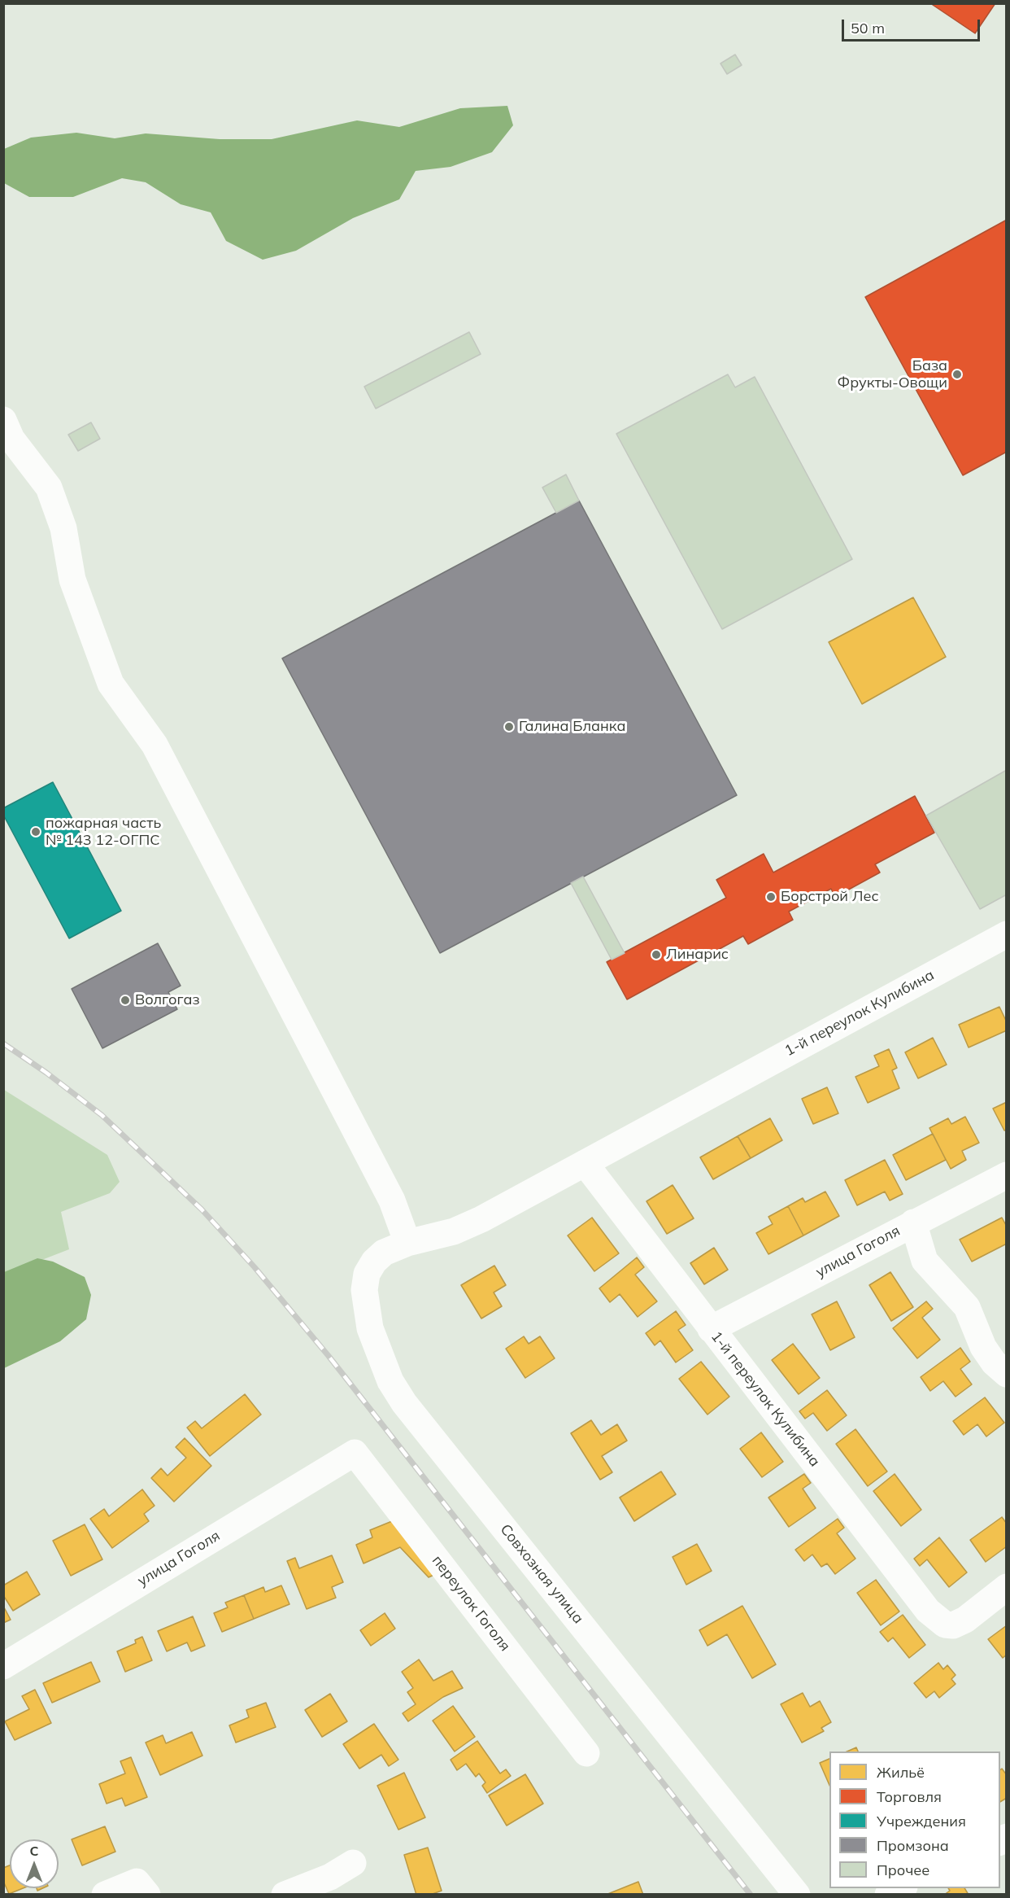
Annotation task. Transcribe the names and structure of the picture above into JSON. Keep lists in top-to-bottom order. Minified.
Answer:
{"streets":{"street":["1-й переулок Кулибина","улица Гоголя","Совхозная улица","переулок Гоголя"]},"crossings":[["1-й переулок Кулибина","улица Гоголя"],["1-й переулок Кулибина","Совхозная улица"],["улица Гоголя","переулок Гоголя"]],"places":["База Фрукты-Овощи","Галина Бланка","пожарная часть № 143 12-ОГПС","Борстрой Лес","Линарис","Волгогаз"],"legend":["Жильё","Торговля","Учреждения","Промзона","Прочее"],"scale_bar":"50 m","north":"top"}
